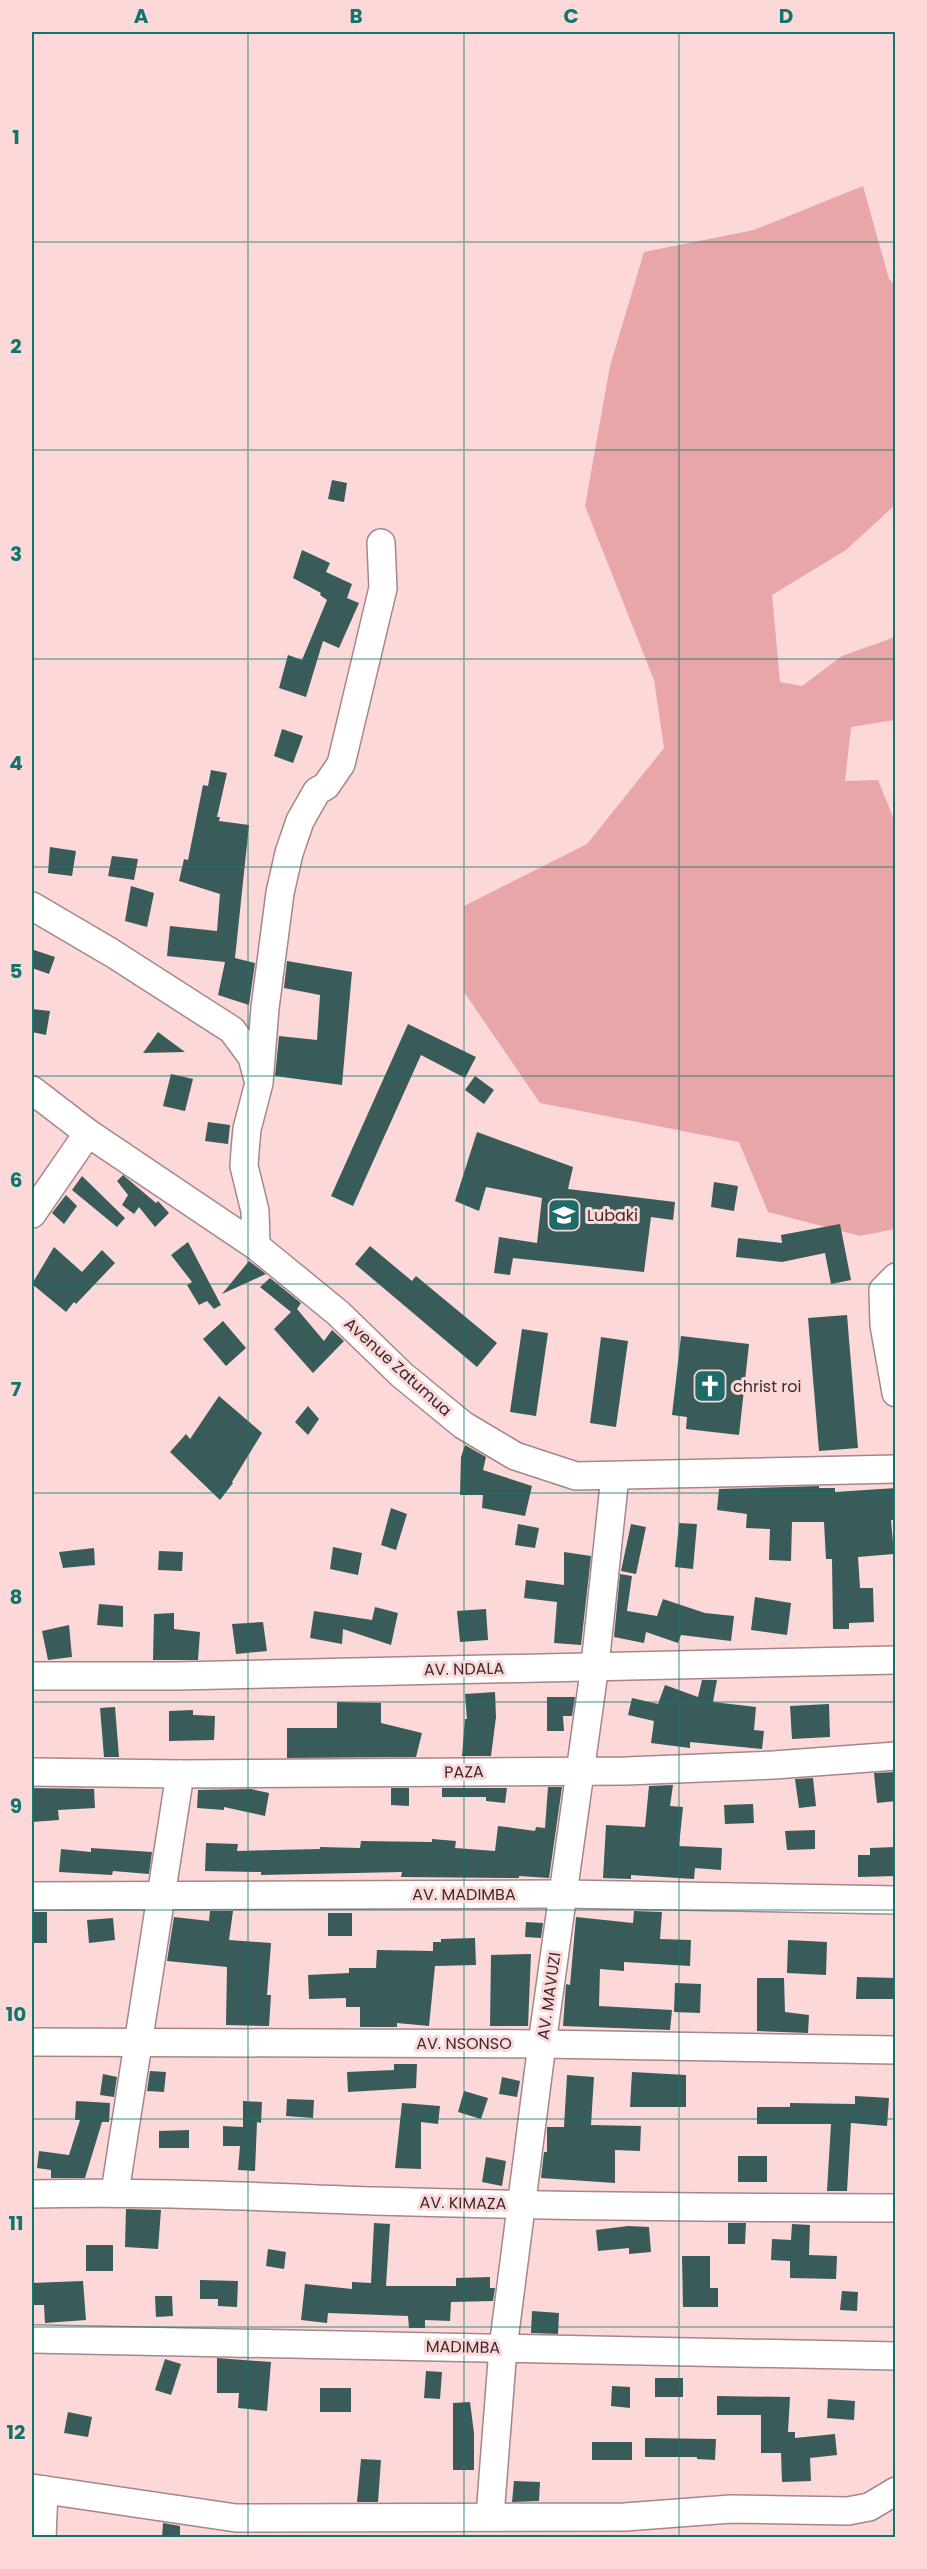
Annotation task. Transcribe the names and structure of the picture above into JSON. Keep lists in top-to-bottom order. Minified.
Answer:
{"streets":{"street":["Avenue Zatumua","AV. NDALA","PAZA","AV. MADIMBA","AV. MAVUZI","AV. NSONSO","AV. KIMAZA","MADIMBA"]},"crossings":[["Avenue Zatumua","AV. MAVUZI"],["AV. NDALA","AV. MAVUZI"],["PAZA","AV. MAVUZI"],["AV. MADIMBA","AV. MAVUZI"],["AV. MAVUZI","AV. NSONSO"],["AV. MAVUZI","AV. KIMAZA"],["AV. MAVUZI","MADIMBA"]],"places":{"school or university":["Lubaki"],"church":["christ roi"]},"grid":{"columns":["A","B","C","D"],"rows":["1","2","3","4","5","6","7","8","9","10","11","12"]}}
